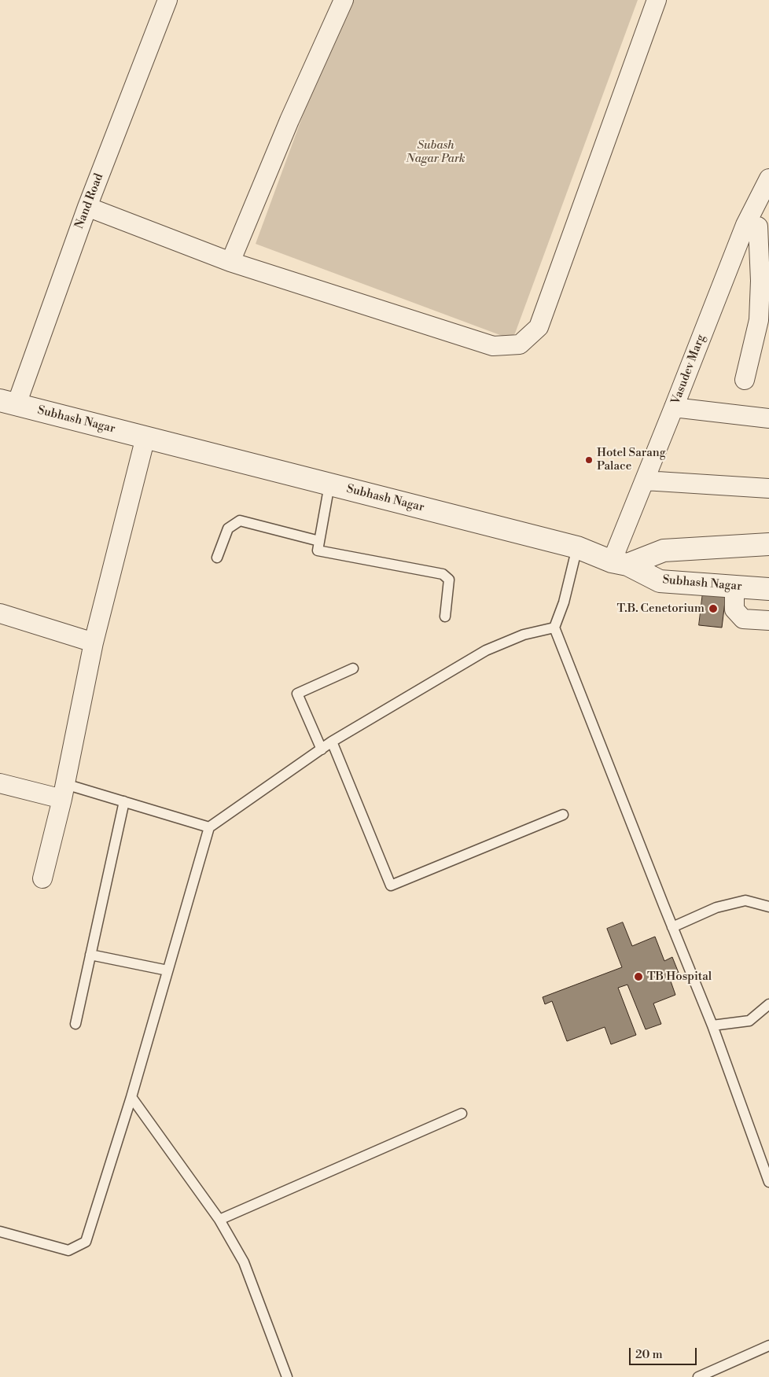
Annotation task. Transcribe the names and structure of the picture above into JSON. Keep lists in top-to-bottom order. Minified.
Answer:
{"streets":{"street":["Nand Road","Vasudev Marg","Subhash Nagar"]},"crossings":[["Nand Road","Subhash Nagar"],["Vasudev Marg","Subhash Nagar"]],"parks":["Subash Nagar Park"],"places":["Hotel Sarang Palace","T.B. Cenetorium","TB Hospital"],"scale_bar":"20 m"}
